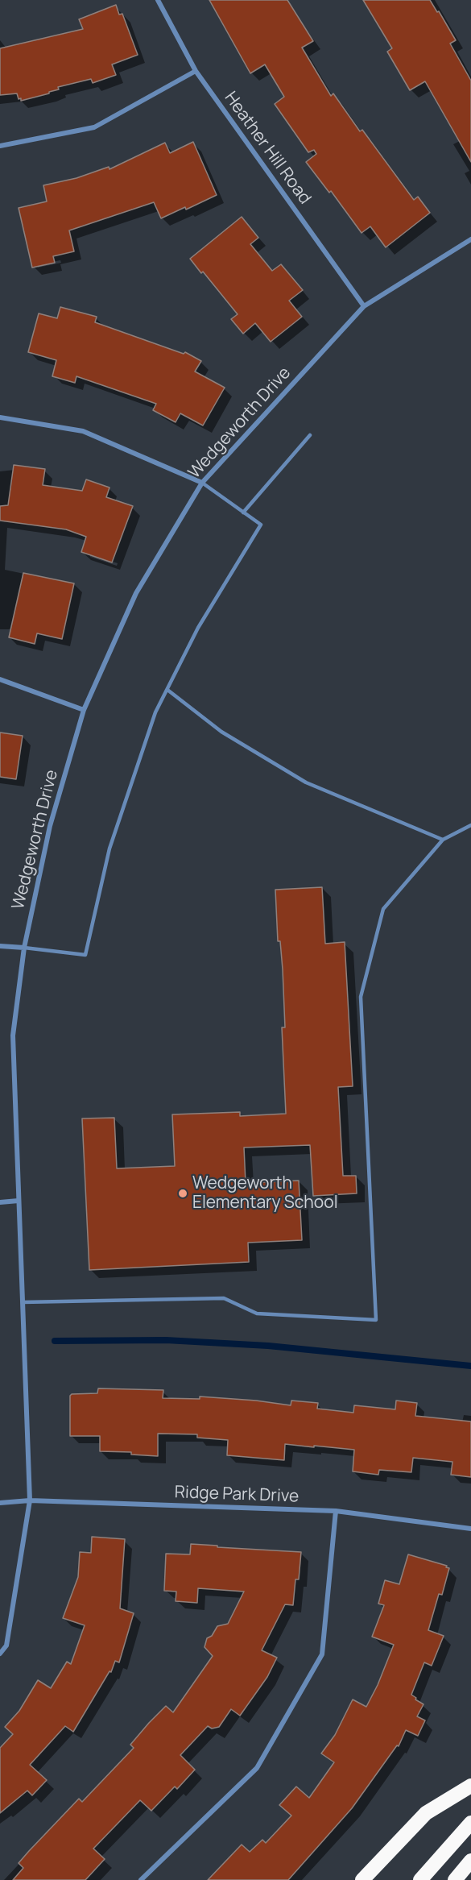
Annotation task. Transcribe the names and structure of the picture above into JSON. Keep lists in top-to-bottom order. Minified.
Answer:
{"streets":{"street":["Heather Hill Road","Wedgeworth Drive","Ridge Park Drive"]},"crossings":[["Heather Hill Road","Wedgeworth Drive"],["Wedgeworth Drive","Ridge Park Drive"]],"places":["Wedgeworth Elementary School"]}
